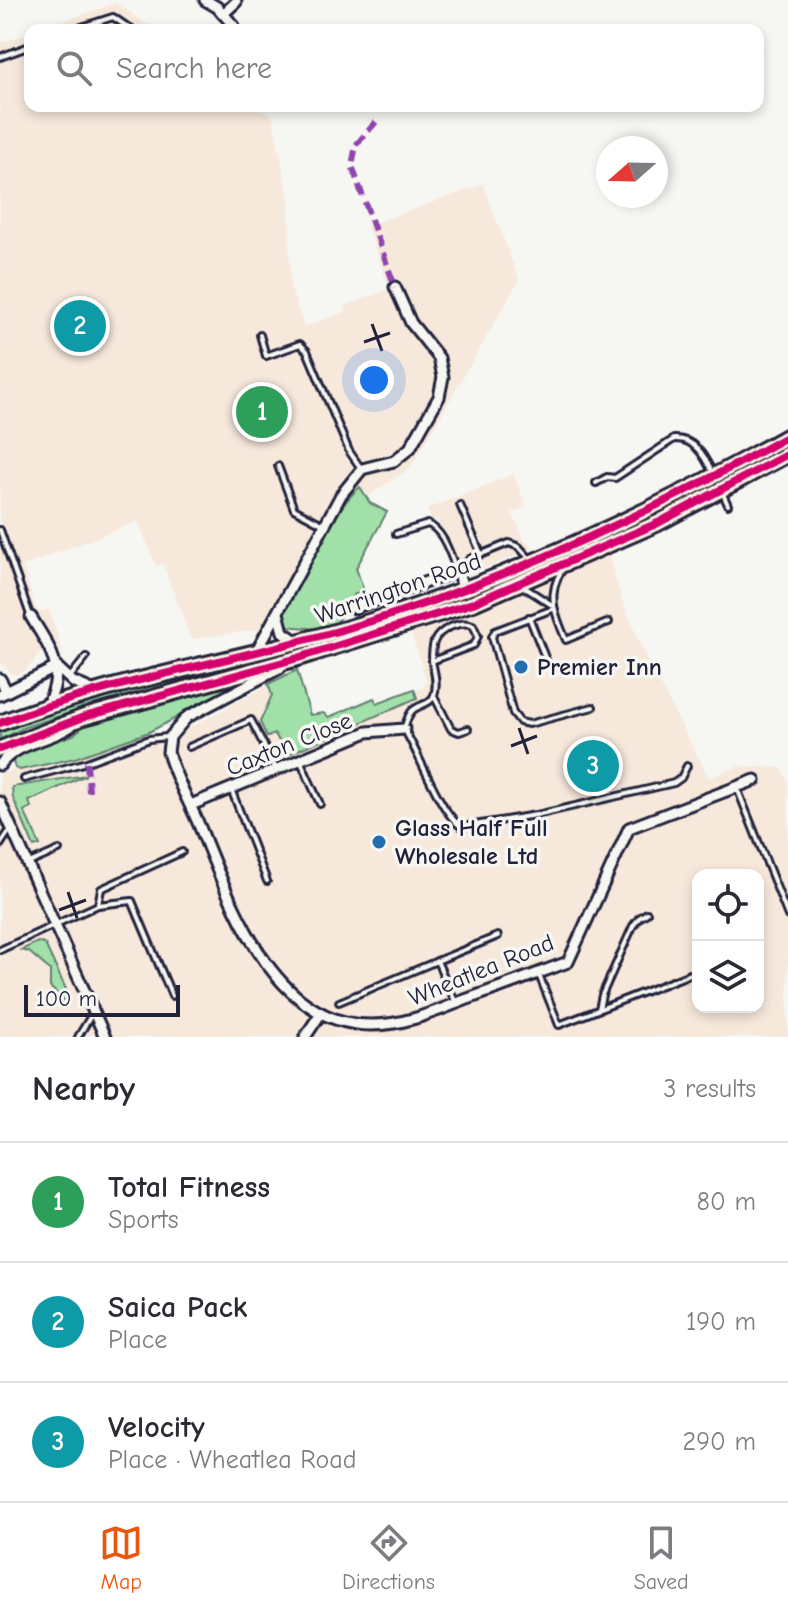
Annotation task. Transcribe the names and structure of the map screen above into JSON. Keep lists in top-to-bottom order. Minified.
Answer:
{"streets":{"highway":["Warrington Road"],"street":["Caxton Close","Wheatlea Road"]},"crossings":[["Caxton Close","Wheatlea Road"]],"places":["Premier Inn","Glass Half Full Wholesale Ltd"],"scale_bar":"100 m","north":"left","page":{"search":"Search here","pins":["2","1","3"],"scale":"100 m","heading":["Nearby","3 results"],"list":[{"mark":"1","name":"Total Fitness","note":"Sports","value":"80 m"},{"mark":"2","name":"Saica Pack","note":"Place","value":"190 m"},{"mark":"3","name":"Velocity","note":"Place · Wheatlea Road","value":"290 m"}],"nav":["Map","Directions","Saved"]}}
